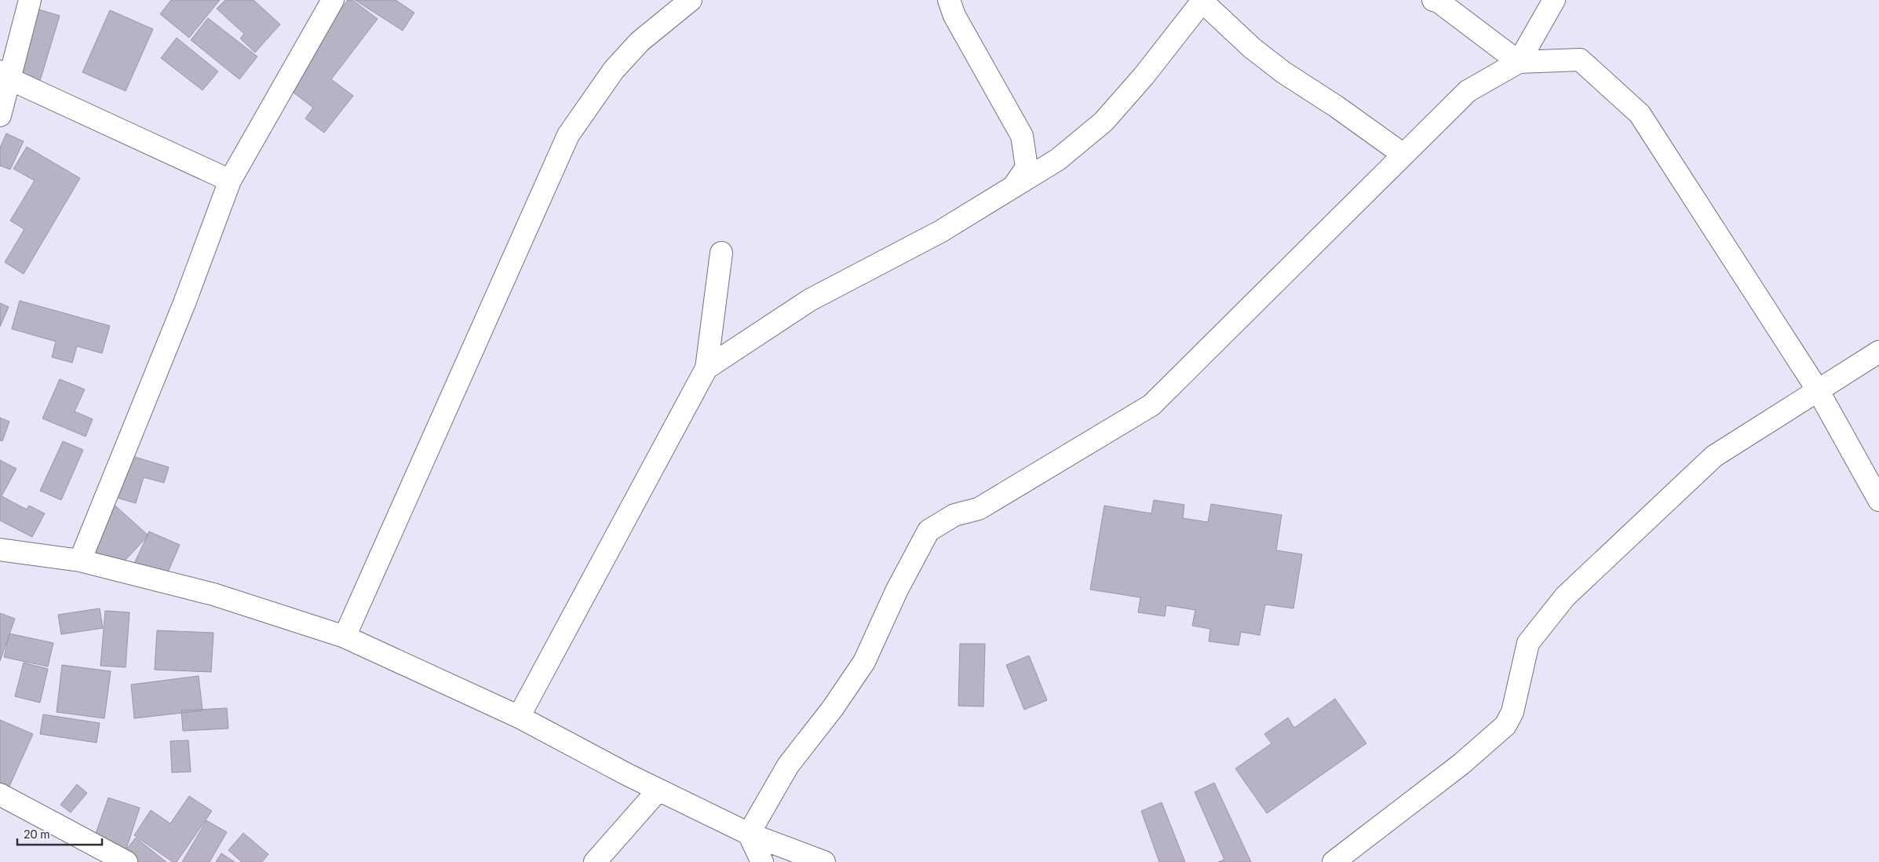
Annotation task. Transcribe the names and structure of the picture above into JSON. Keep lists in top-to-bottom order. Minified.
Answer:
{"scale_bar":"20 m"}
